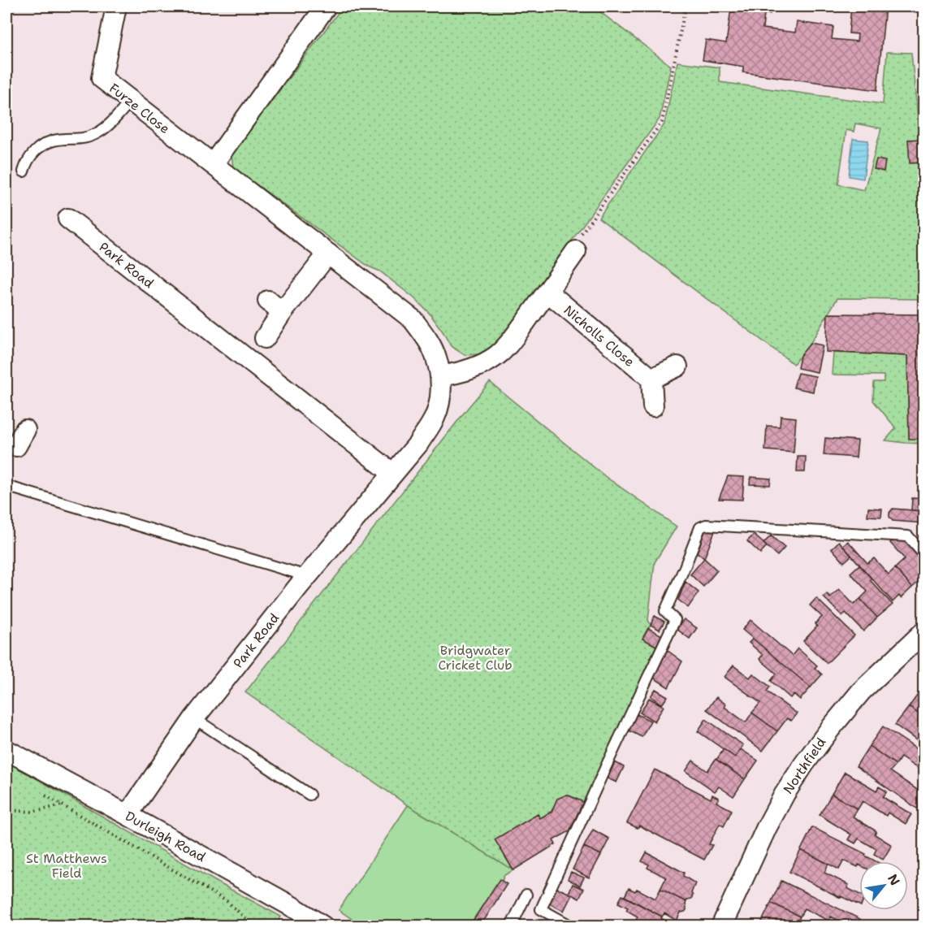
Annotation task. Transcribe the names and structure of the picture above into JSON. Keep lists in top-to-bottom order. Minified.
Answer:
{"streets":{"street":["Furze Close","Park Road","Nicholls Close","Northfield","Durleigh Road"]},"crossings":[["Furze Close","Park Road"],["Park Road","Durleigh Road"]],"parks":["Bridgwater Cricket Club","St Matthews Field"],"north":"top right"}
